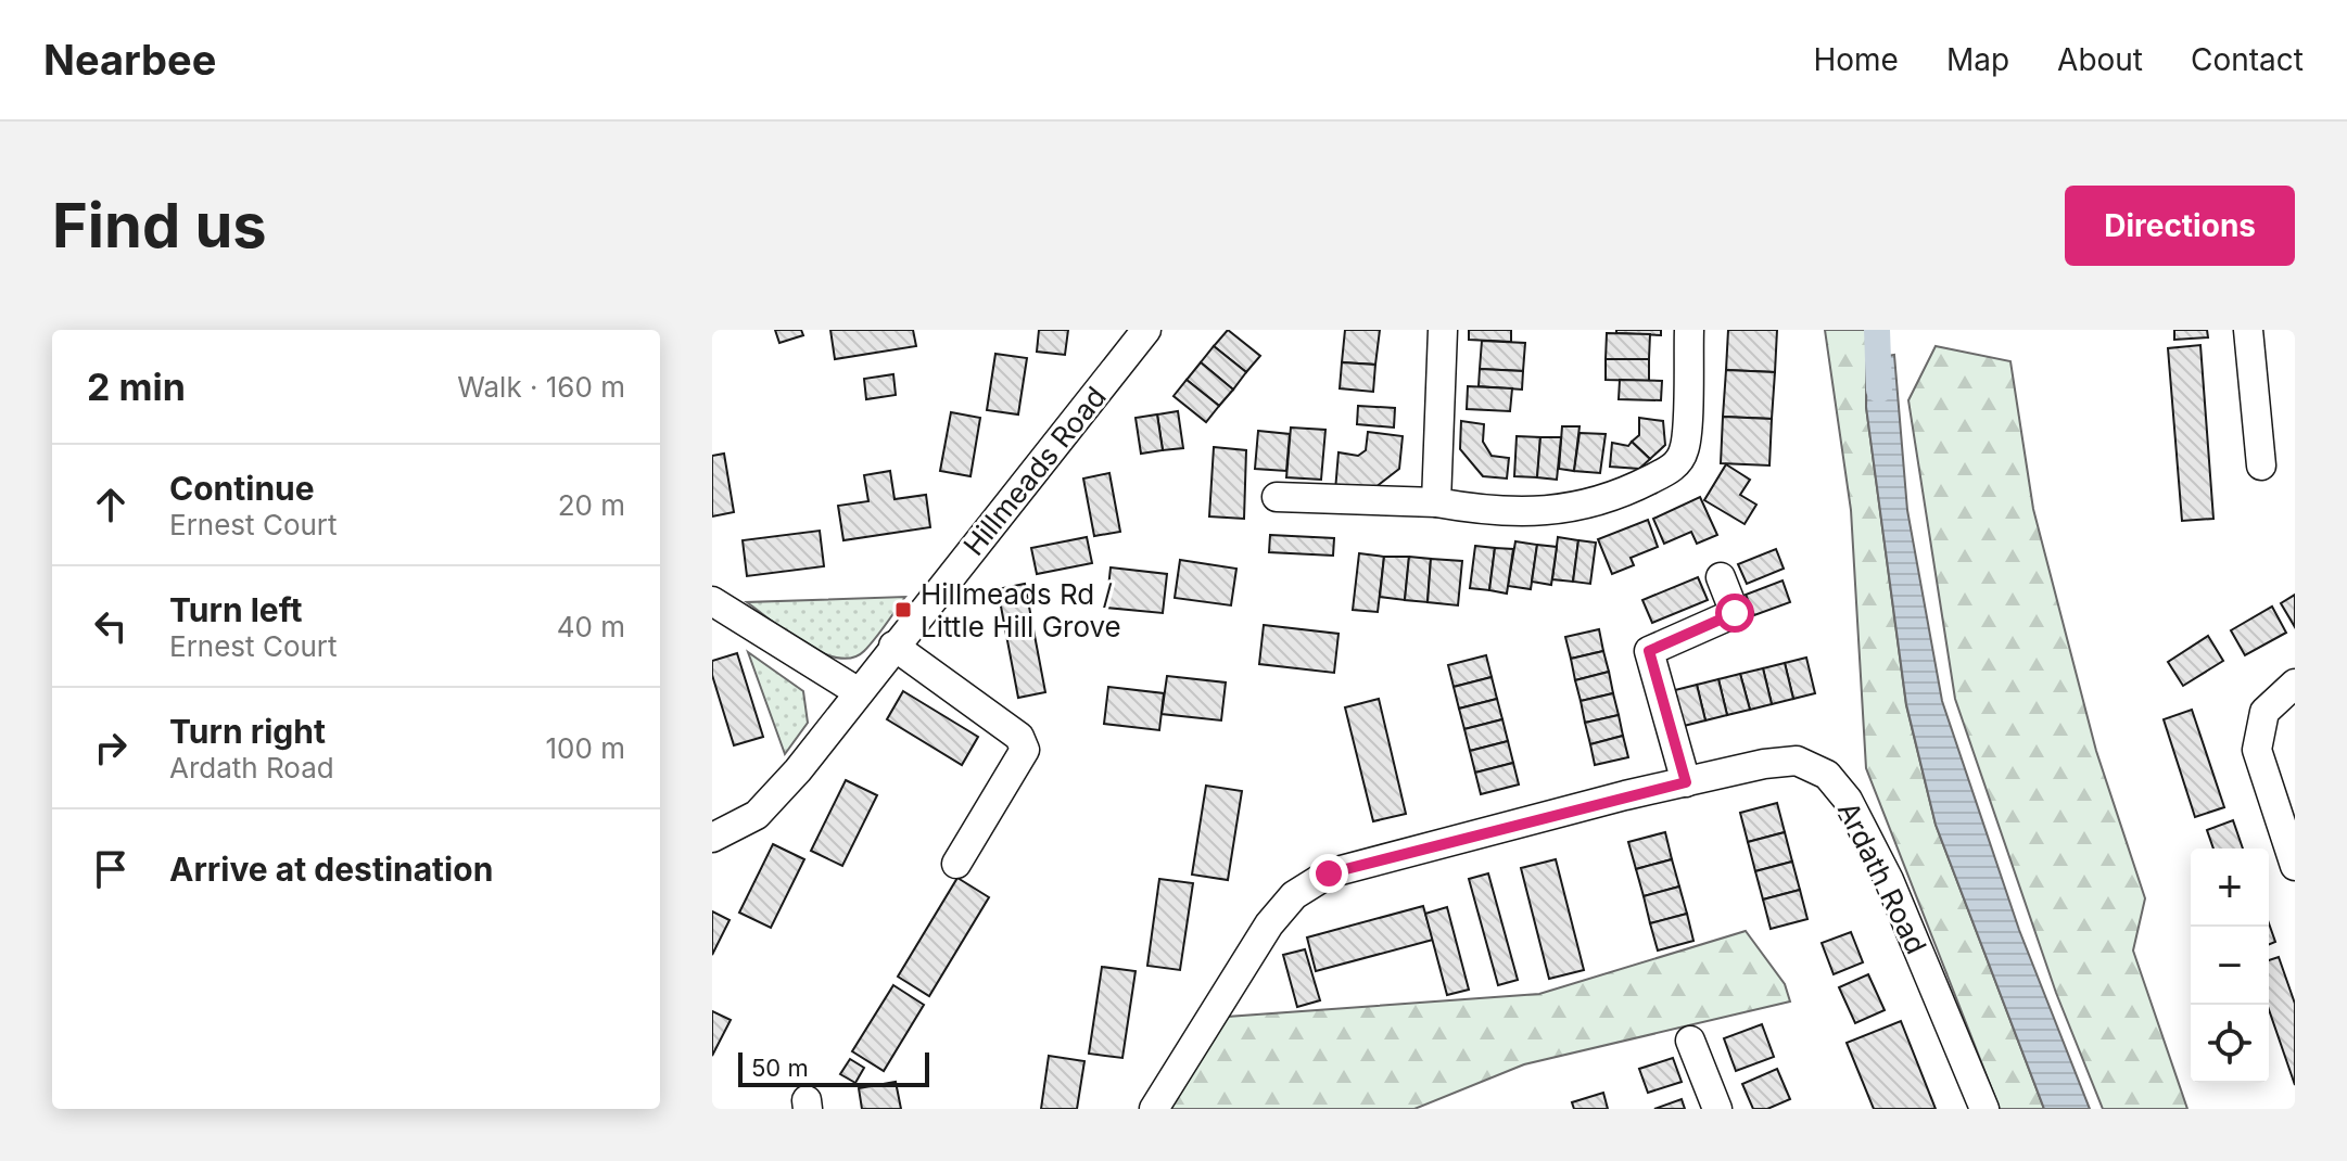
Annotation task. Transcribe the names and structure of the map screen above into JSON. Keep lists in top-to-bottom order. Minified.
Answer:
{"streets":{"street":["Hillmeads Road","Ardath Road"]},"places":{"transit":["Hillmeads Rd / Little Hill Grove"]},"scale_bar":"50 m","page":{"header":"Nearbee","nav":["Home","Map","About","Contact"],"buttons":"Directions","title":"Find us","heading":["2 min","Walk · 160 m"],"list":[["Continue","Ernest Court","20 m"],["Turn left","Ernest Court","40 m"],["Turn right","Ardath Road","100 m"],"Arrive at destination"],"map_buttons":["+","−"],"scale":"50 m"}}
